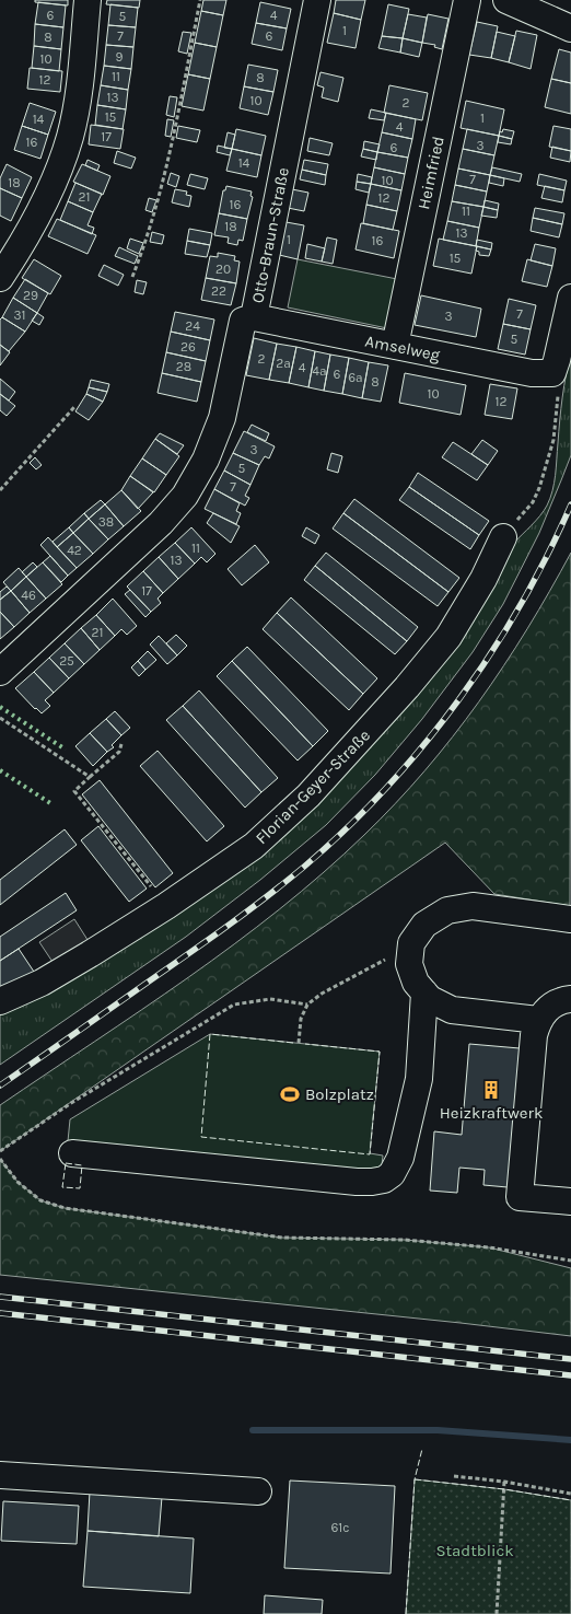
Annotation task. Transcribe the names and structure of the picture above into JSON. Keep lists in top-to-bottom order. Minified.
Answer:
{"streets":{"street":["Heimfried","Otto-Braun-Straße","Amselweg","Florian-Geyer-Straße"]},"crossings":[["Heimfried","Amselweg"],["Otto-Braun-Straße","Amselweg"]],"parks":["Stadtblick"],"places":{"building":["Heizkraftwerk"],"sports":["Bolzplatz"]},"house_numbers":["6","4","5","1","7","6","8","9","10","11","8","12","13","10","2","15","1","14","4","17","16","3","6","14","7","10","18","21","12","16","11","18","13","1","16","15","20","22","29","7","31","3","24","5","26","2","2a","28","4","4a","6","6a","8","10","12","3","5","7","38","11","42","13","17","46","21","25","61c"]}
